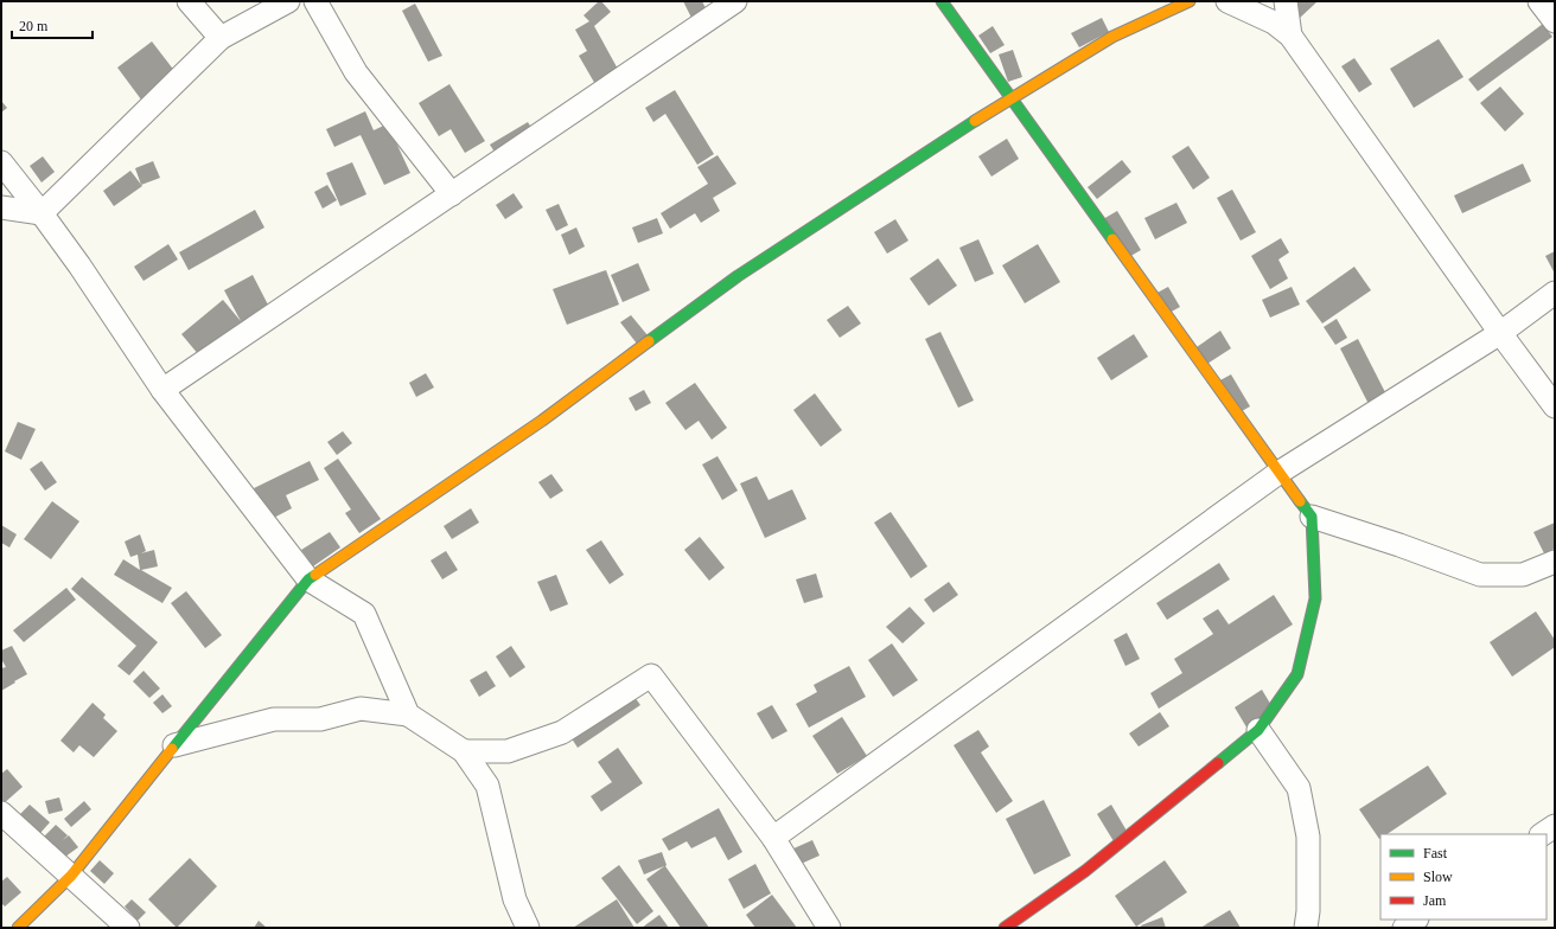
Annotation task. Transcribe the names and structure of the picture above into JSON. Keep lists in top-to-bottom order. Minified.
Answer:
{"legend":["Fast","Slow","Jam"],"scale_bar":"20 m"}
